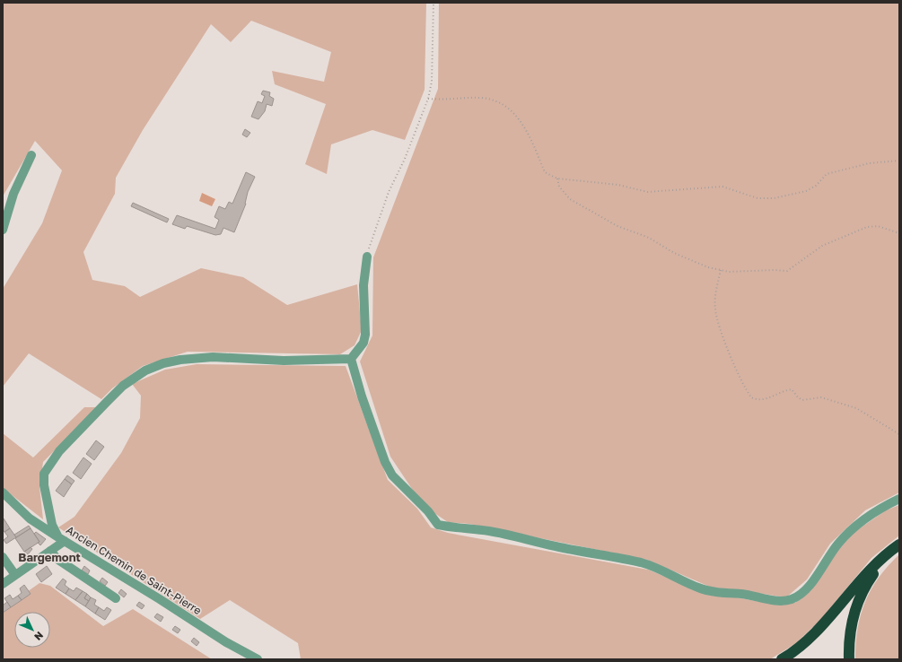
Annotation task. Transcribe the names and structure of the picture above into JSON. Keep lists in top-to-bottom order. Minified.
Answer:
{"streets":{"street":["Ancien Chemin de Saint-Pierre"]},"districts":["Bargemont"],"north":"bottom right"}
